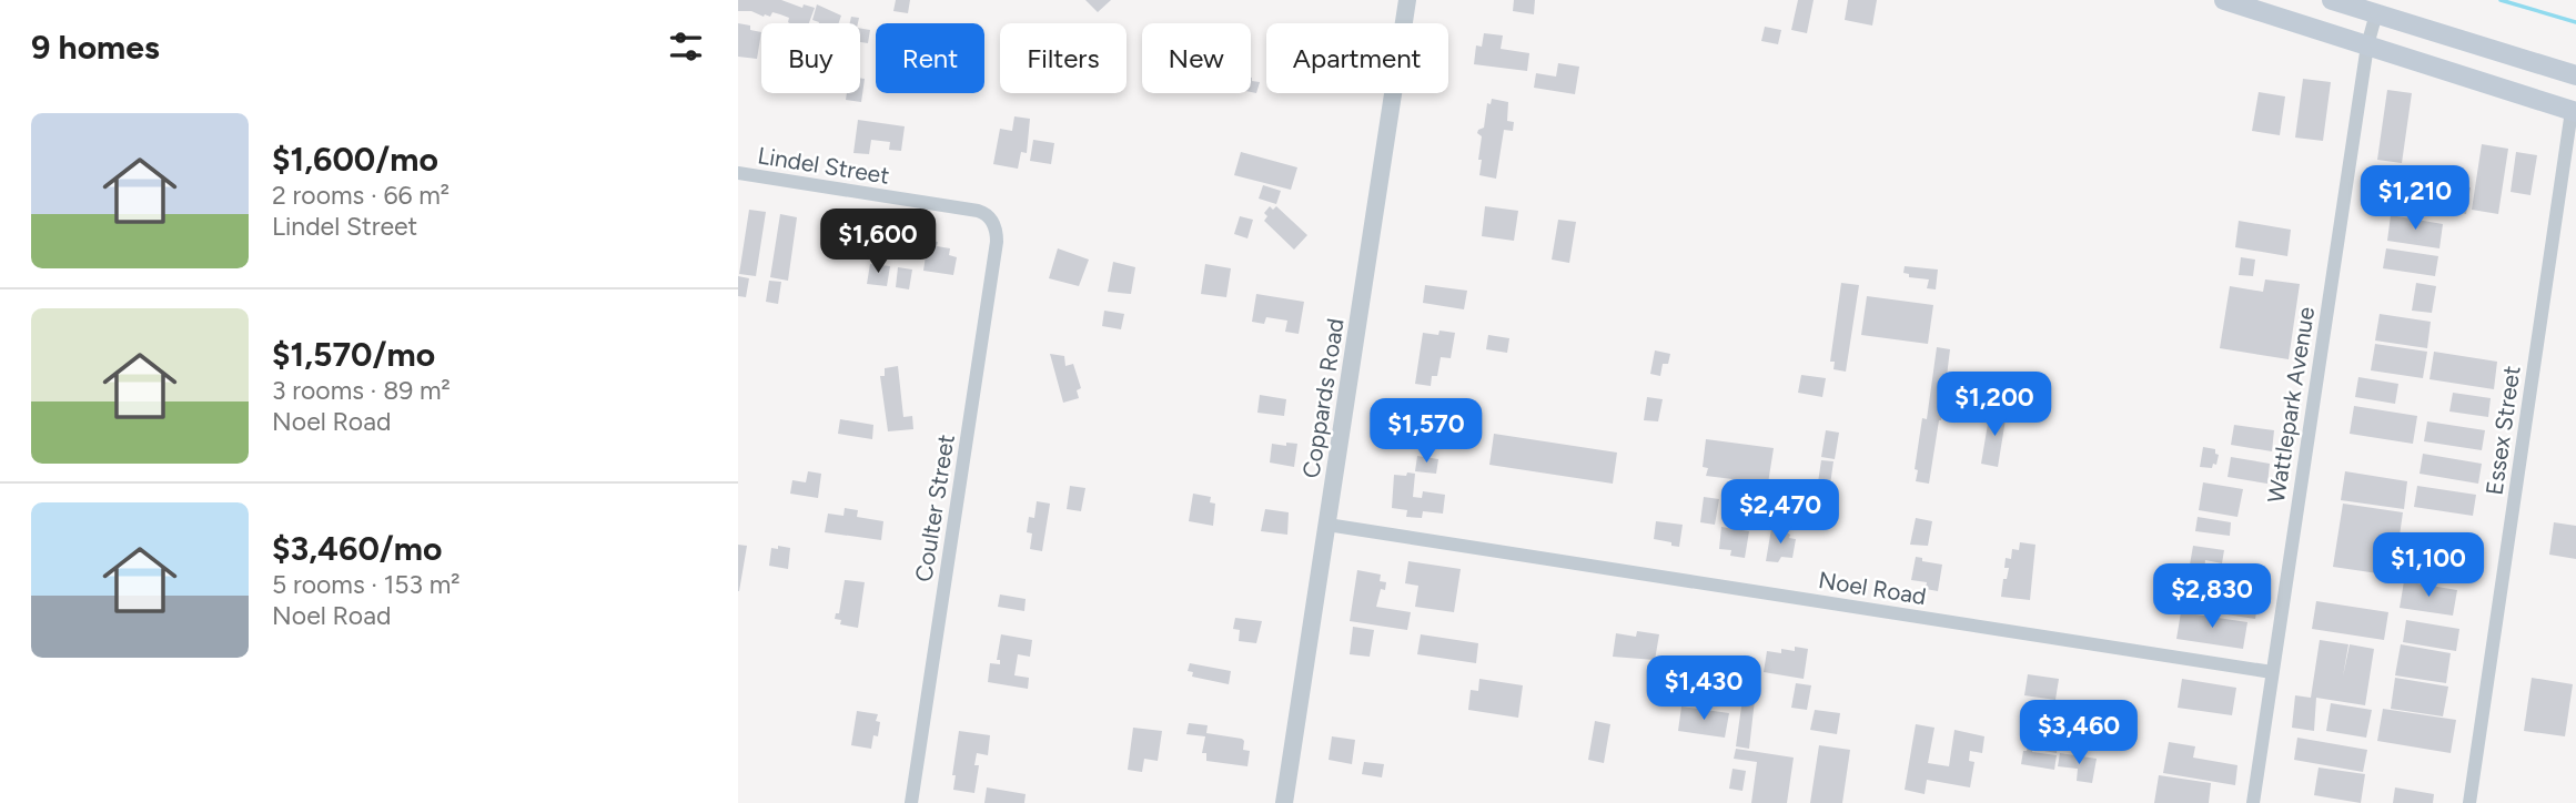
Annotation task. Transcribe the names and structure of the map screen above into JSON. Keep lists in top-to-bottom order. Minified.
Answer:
{"streets":{"street":["Lindel Street","Coppards Road","Wattlepark Avenue","Essex Street","Coulter Street","Noel Road"]},"crossings":[["Lindel Street","Coulter Street"],["Coppards Road","Noel Road"],["Wattlepark Avenue","Noel Road"]],"page":{"heading":"9 homes","chip":["Buy","Rent","Filters","New","Apartment"],"list":[{"name":"$1,600/mo","note":"2 rooms · 66 m² · Lindel Street"},{"name":"$1,570/mo","note":"3 rooms · 89 m² · Noel Road"},{"name":"$3,460/mo","note":"5 rooms · 153 m² · Noel Road"}],"price":["$1,210","$1,600","$1,200","$1,570","$2,470","$1,100","$2,830","$1,430","$3,460"]}}
